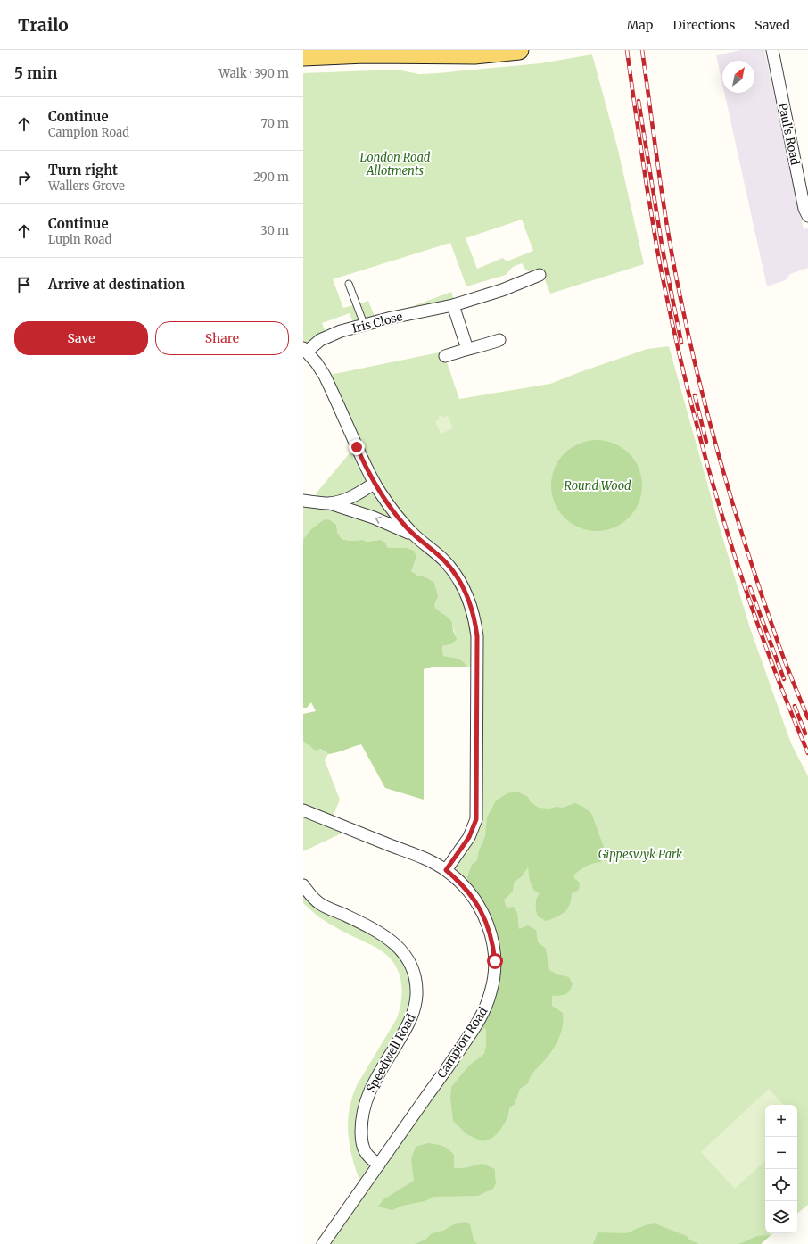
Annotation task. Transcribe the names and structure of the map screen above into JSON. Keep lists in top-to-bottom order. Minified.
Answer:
{"streets":{"street":["Paul's Road","Iris Close","Campion Road","Speedwell Road"]},"crossings":[["Campion Road","Speedwell Road"]],"parks":["London Road Allotments","Round Wood","Gippeswyk Park"],"north":"top right","page":{"header":"Trailo","nav":["Map","Directions","Saved"],"heading":["5 min","Walk · 390 m"],"list":[["Continue","Campion Road","70 m"],["Turn right","Wallers Grove","290 m"],["Continue","Lupin Road","30 m"],"Arrive at destination"],"buttons":["Save","Share"],"map_buttons":["+","−"]}}
